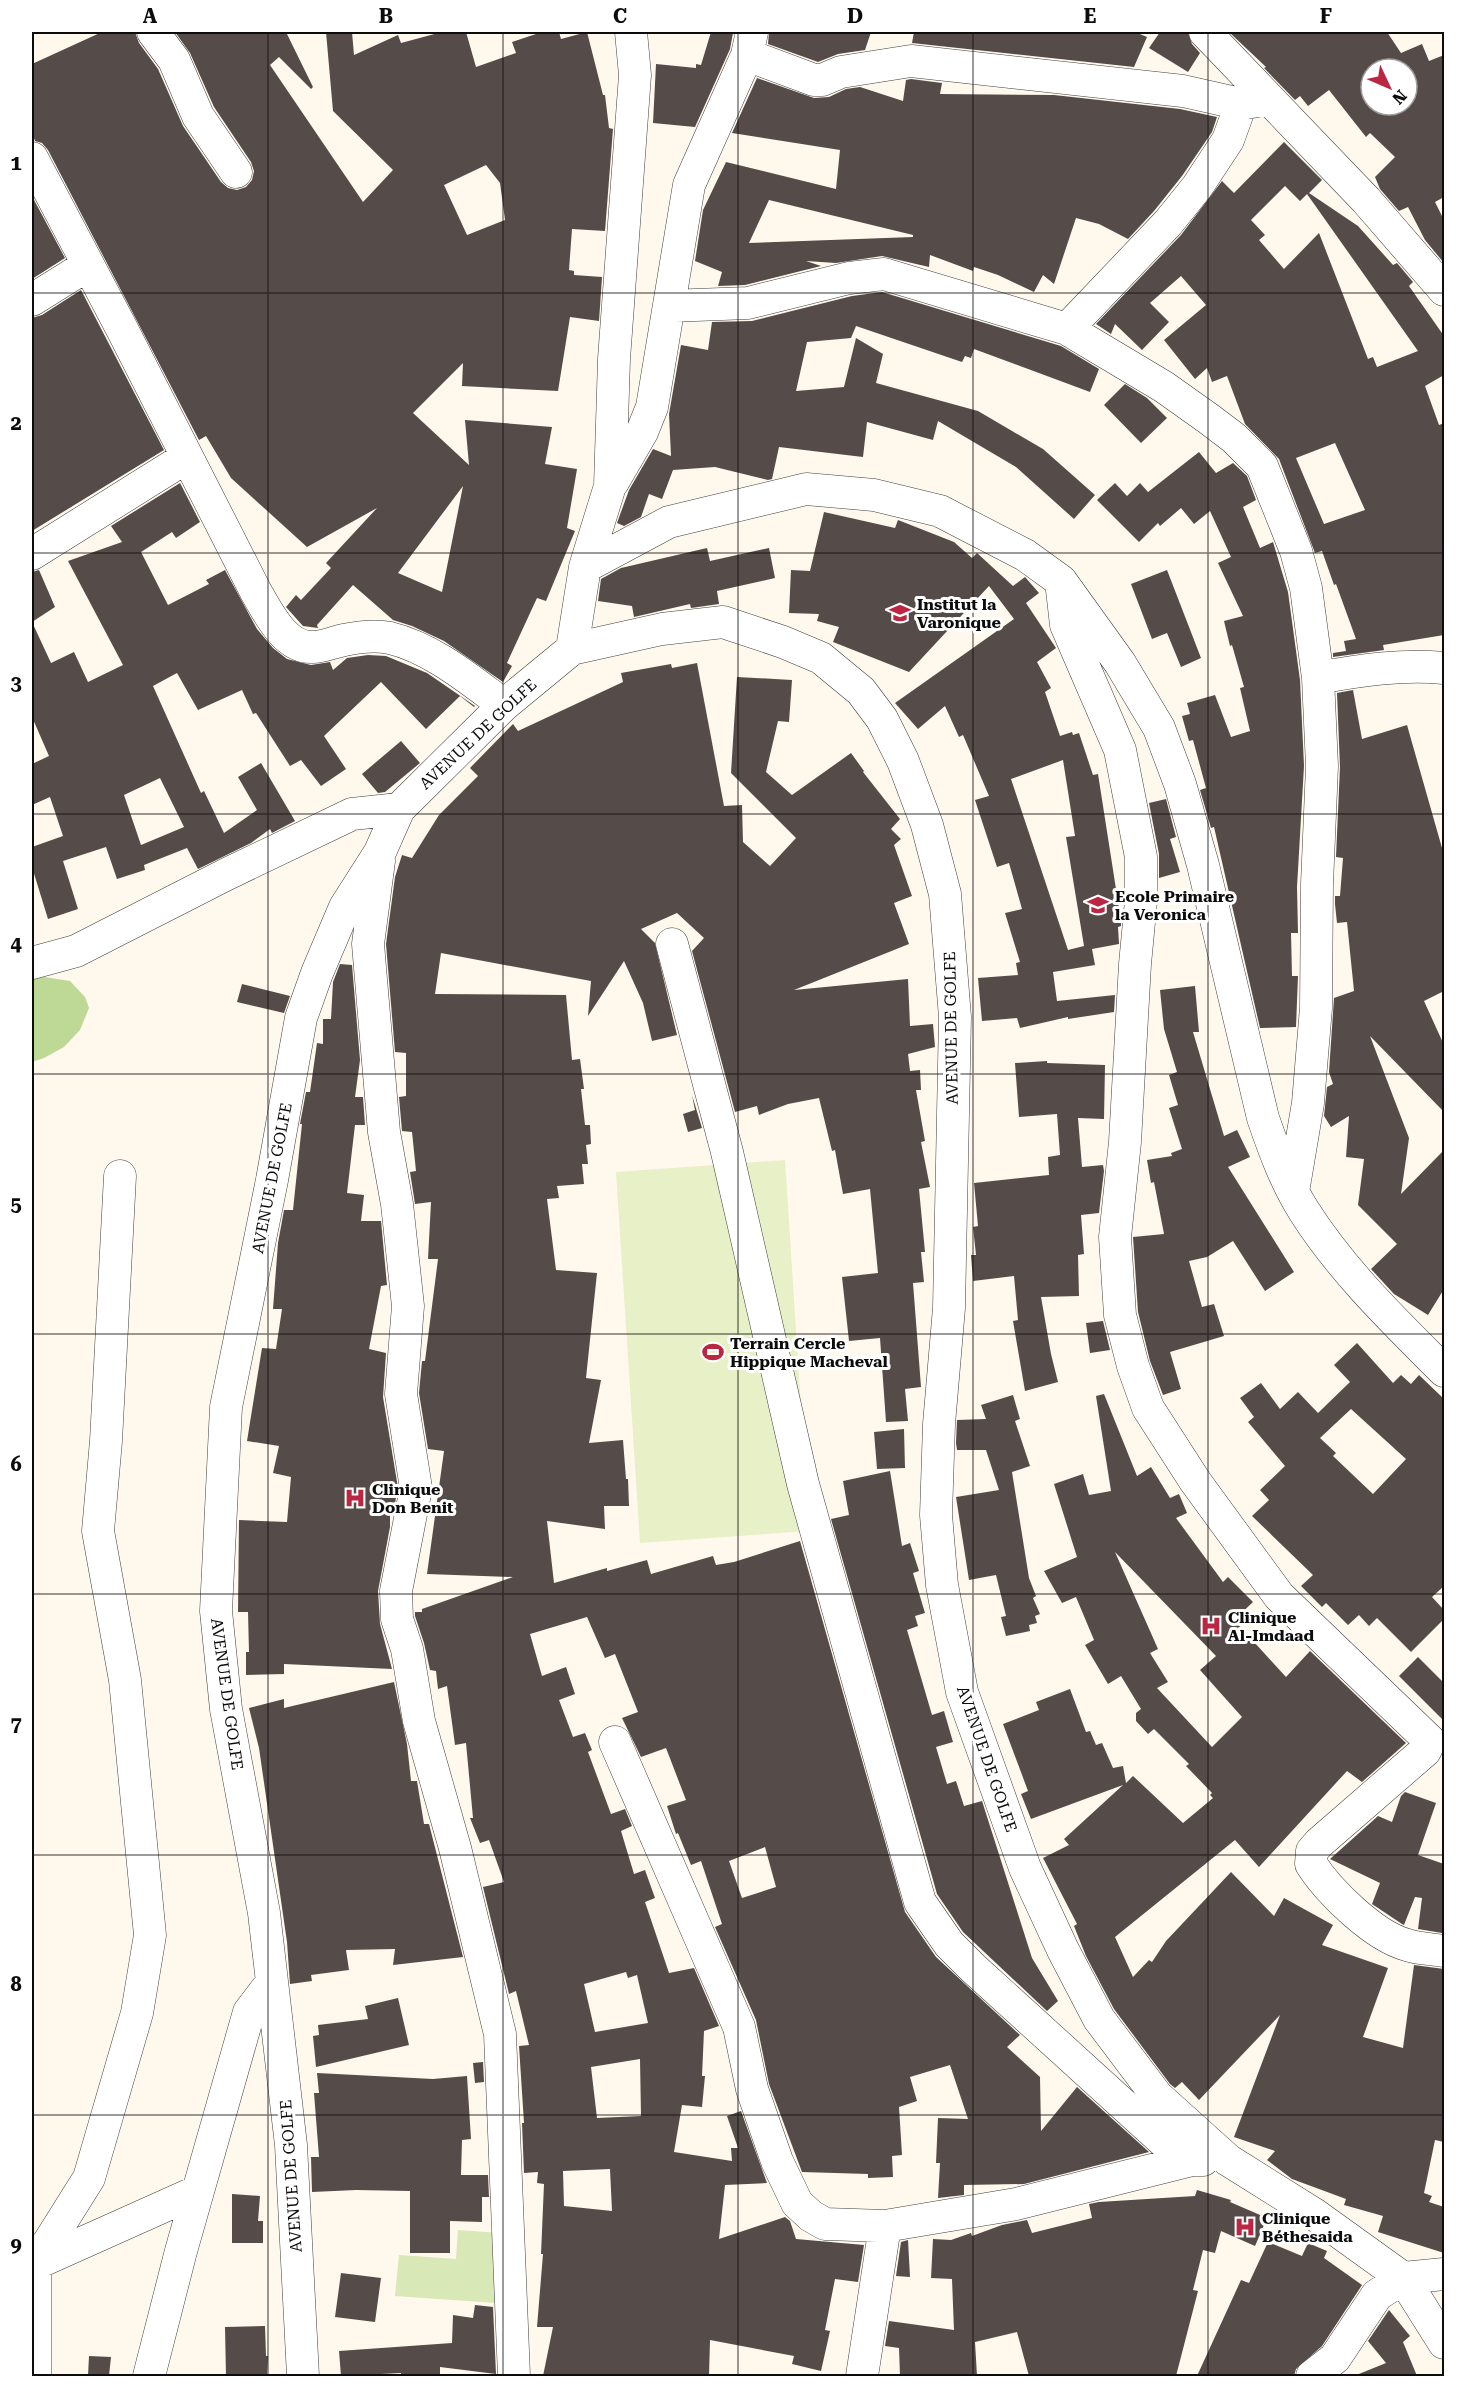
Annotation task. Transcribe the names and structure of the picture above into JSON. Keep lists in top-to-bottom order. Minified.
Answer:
{"streets":{"street":["AVENUE DE GOLFE"]},"places":{"school or university":["Institut la Varonique","Ecole Primaire la Veronica"],"sports":["Terrain Cercle Hippique Macheval"],"hospital":["Clinique Don Benit","Clinique Al-Imdaad","Clinique Béthesaida"]},"north":"bottom right","grid":{"columns":["A","B","C","D","E","F"],"rows":["1","2","3","4","5","6","7","8","9"]}}
